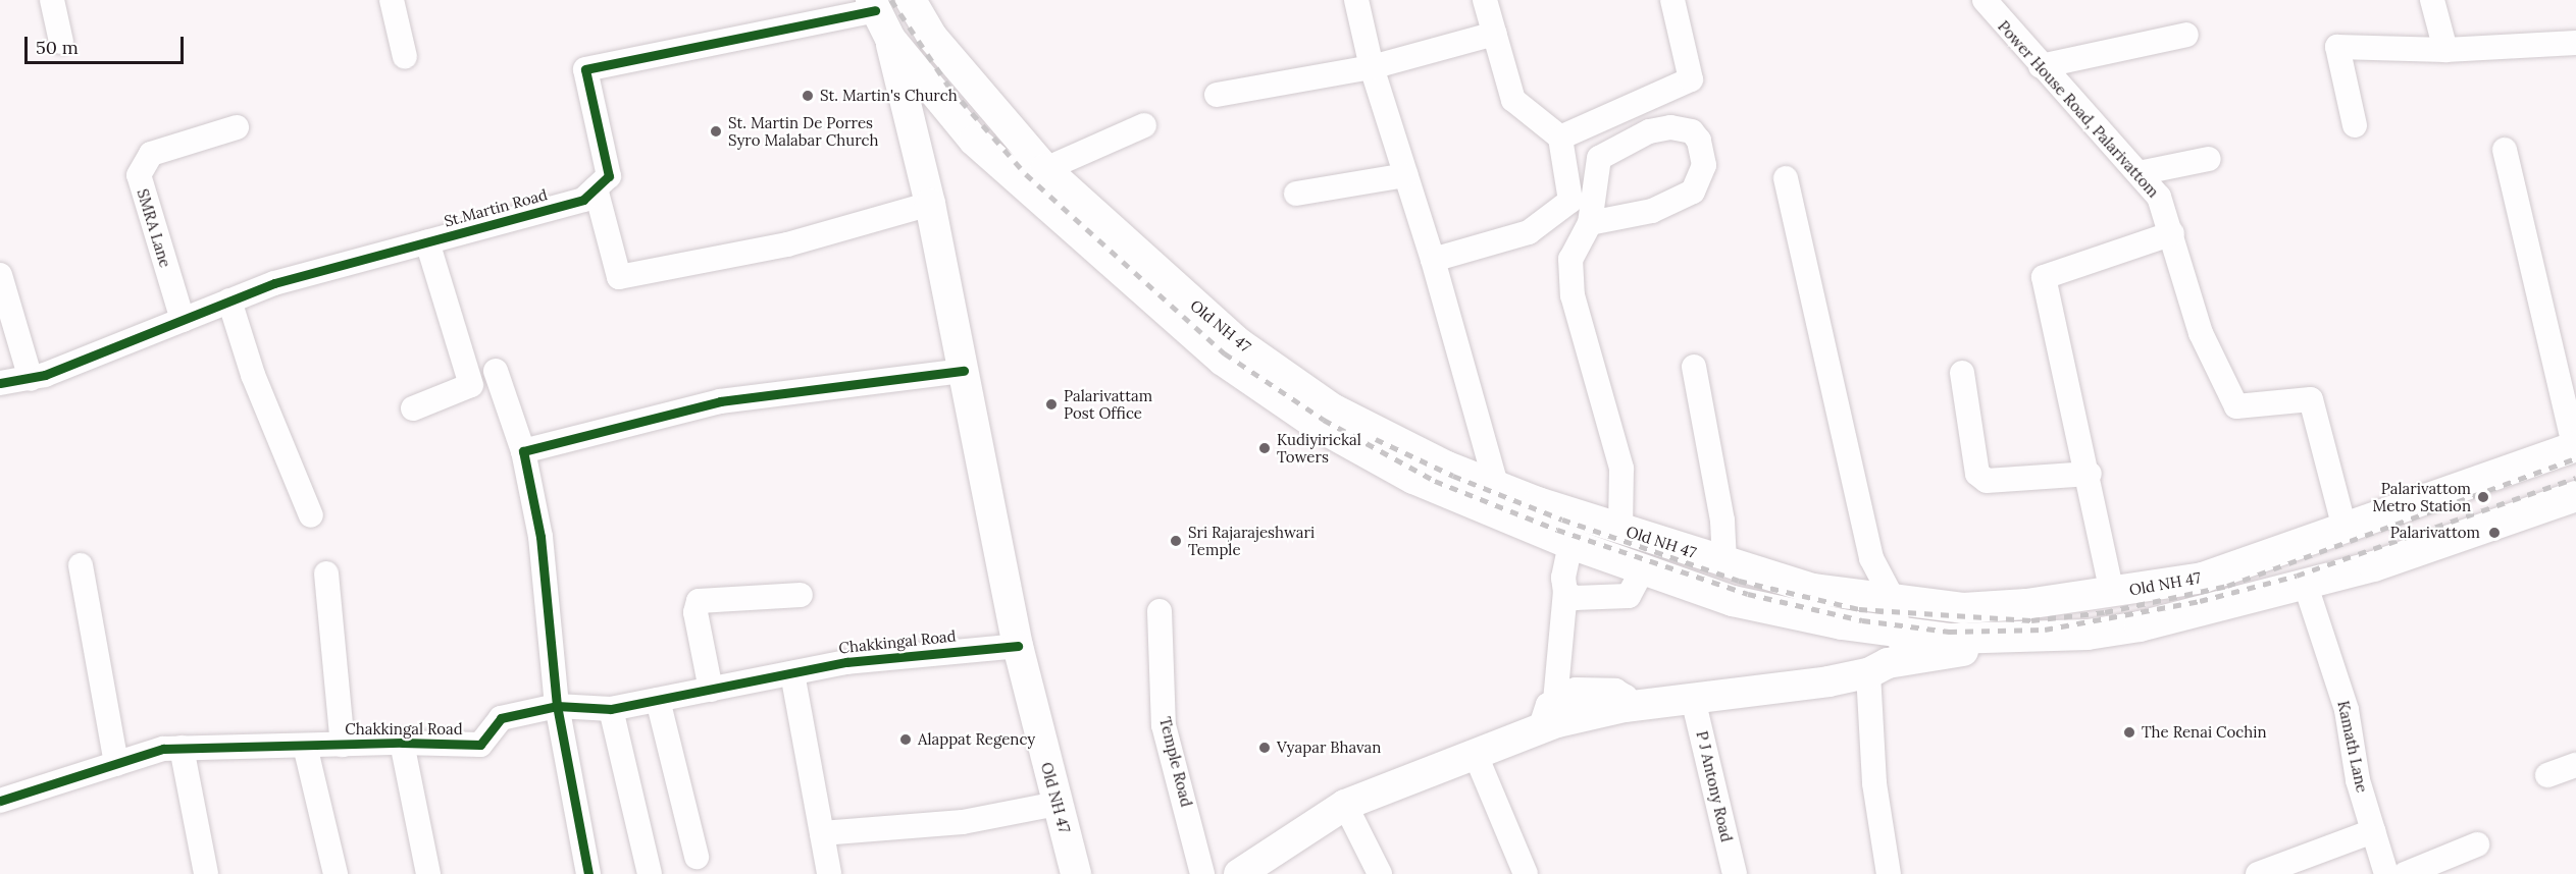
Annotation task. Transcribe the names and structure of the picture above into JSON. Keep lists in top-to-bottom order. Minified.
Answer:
{"streets":{"main road":["Old NH 47"],"street":["Power House Road, Palarivattom","St.Martin Road","SMRA Lane","Chakkingal Road","Kamath Lane","Temple Road","P J Antony Road"]},"crossings":[["Power House Road, Palarivattom","Old NH 47"],["St.Martin Road","SMRA Lane"],["Old NH 47","Chakkingal Road"],["Old NH 47","Kamath Lane"],["Old NH 47","P J Antony Road"]],"places":["St. Martin's Church","St. Martin De Porres Syro Malabar Church","Palarivattam Post Office","Kudiyirickal Towers","Palarivattom Metro Station","Palarivattom","Sri Rajarajeshwari Temple","The Renai Cochin","Alappat Regency","Vyapar Bhavan"],"scale_bar":"50 m"}
